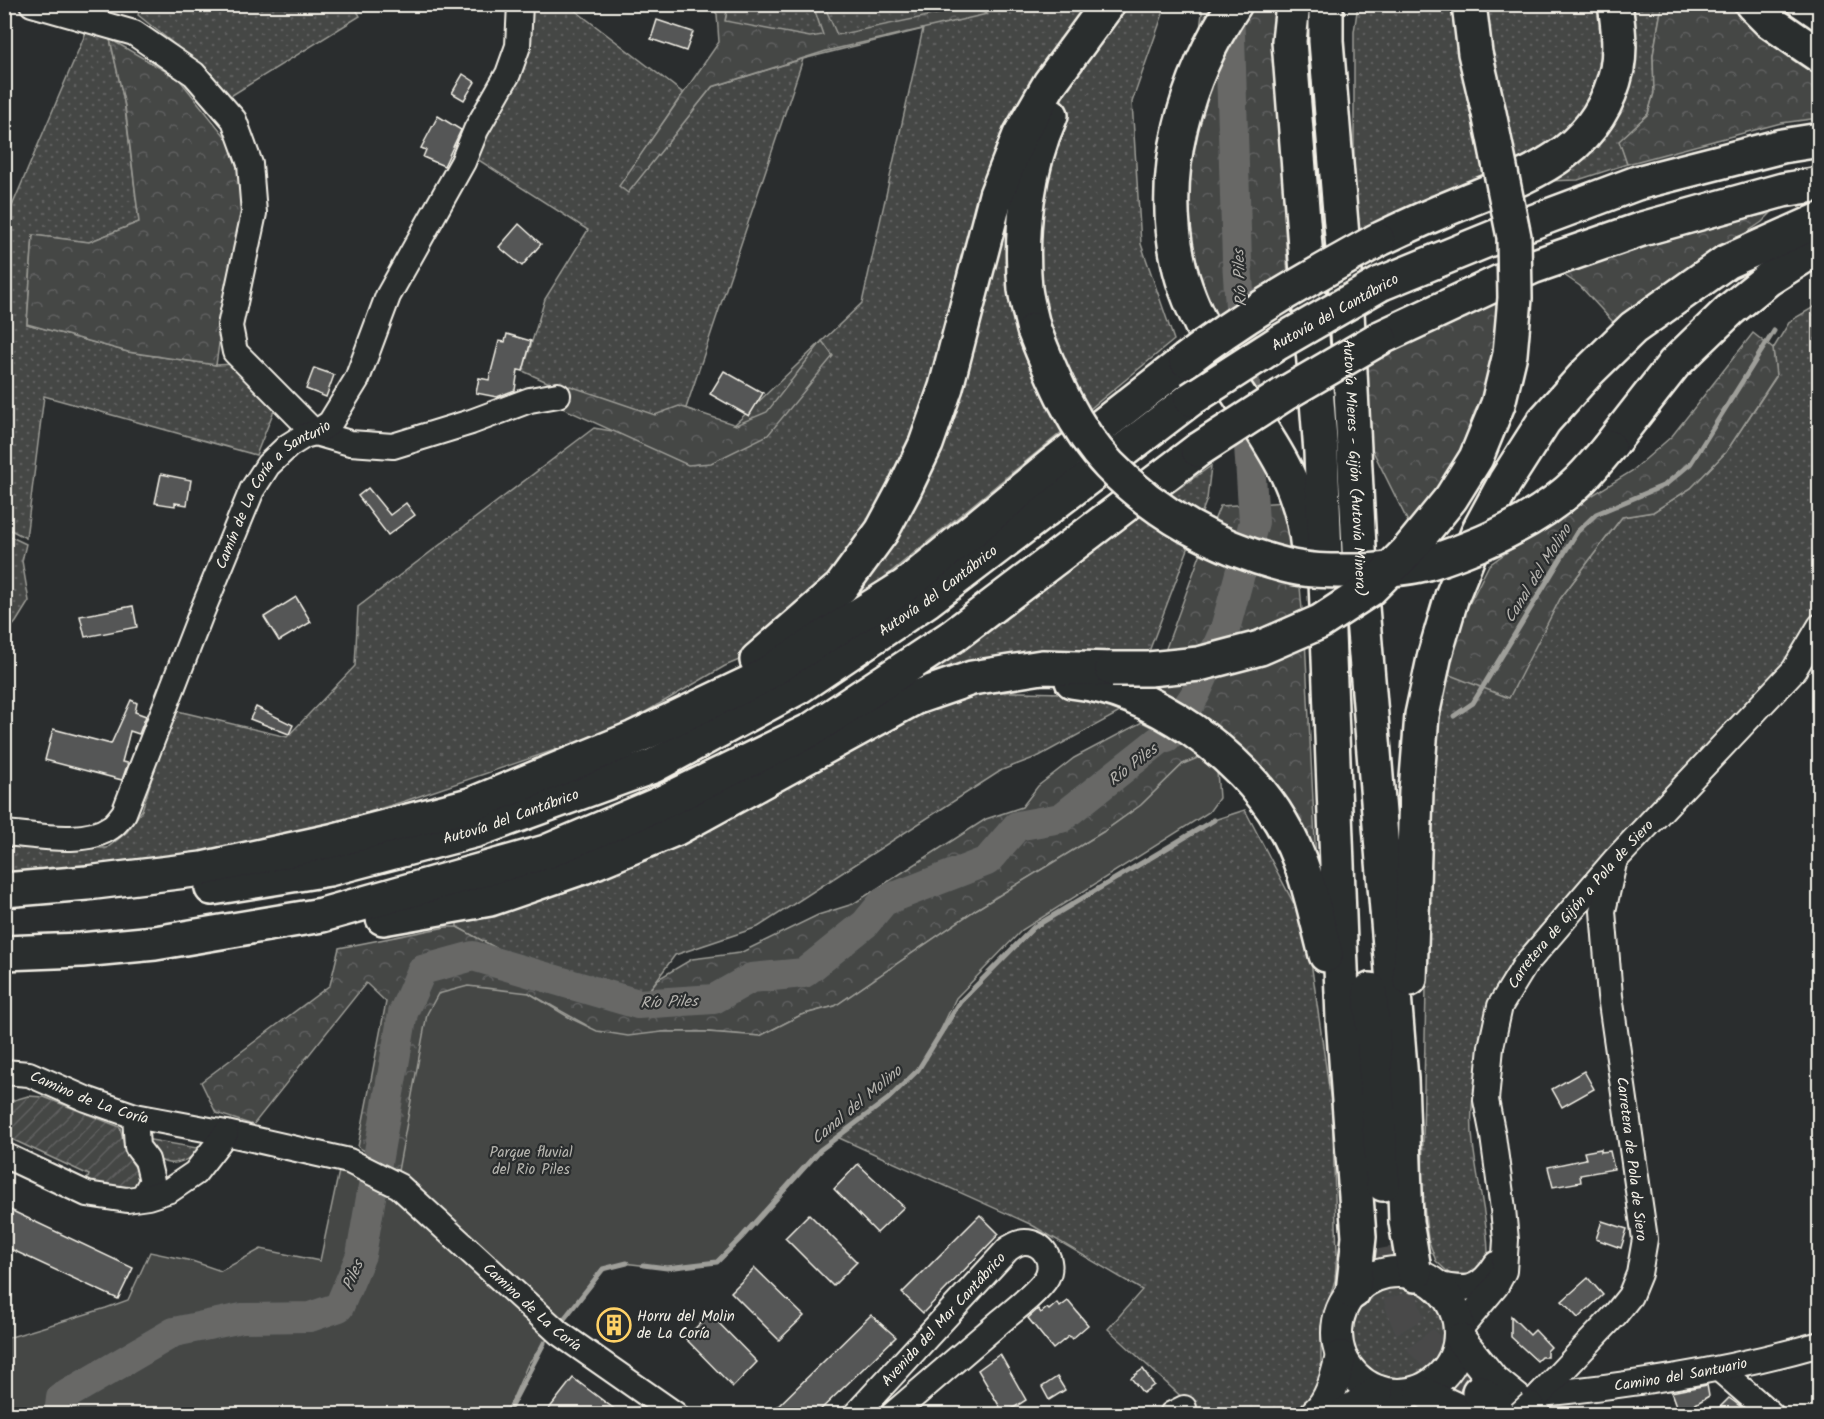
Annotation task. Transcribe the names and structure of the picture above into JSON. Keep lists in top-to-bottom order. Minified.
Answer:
{"streets":{"highway":["Autovía del Cantábrico","Autovía Mieres - Gijón (Autovía Minera)"],"street":["Camín de La Coría a Santurio","Carretera de Gijón a Pola de Siero","Camino de La Coría","Carretera de Pola de Siero","Avenida del Mar Cantábrico","Camino del Santuario"]},"crossings":[["Carretera de Gijón a Pola de Siero","Carretera de Pola de Siero"],["Carretera de Pola de Siero","Camino del Santuario"]],"water":["Río Piles","Canal del Molino","Piles"],"parks":["Parque fluvial del Rio Piles"],"places":{"building":["Horru del Molin de La Coría"]}}
